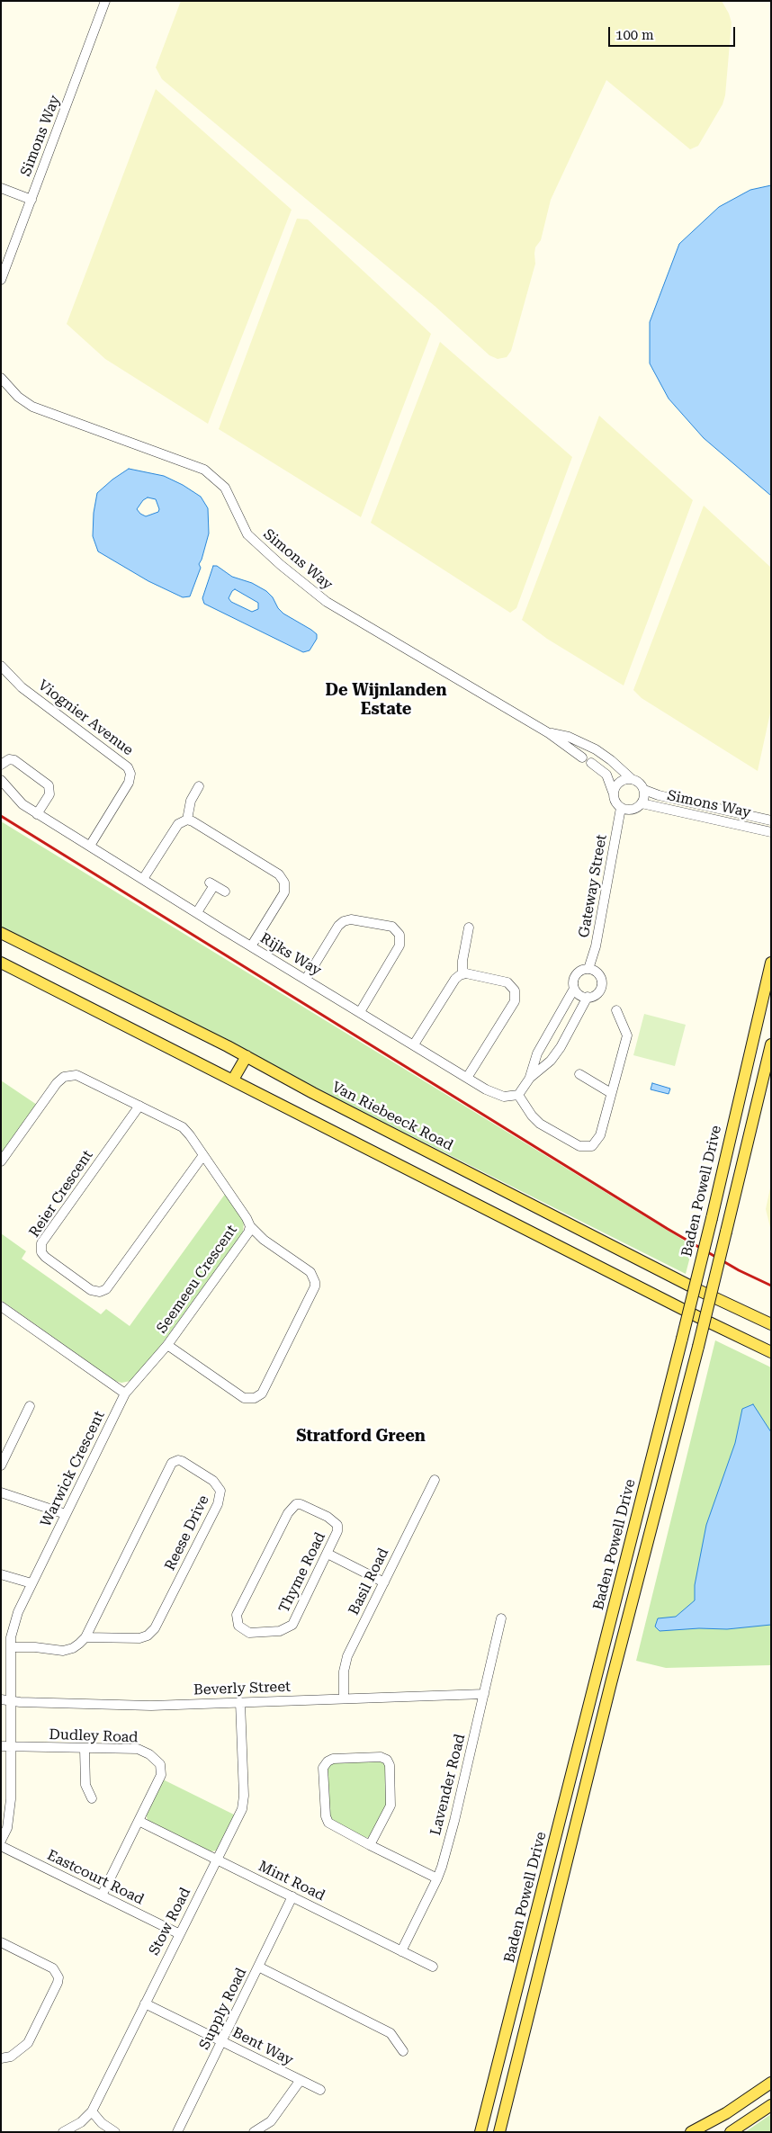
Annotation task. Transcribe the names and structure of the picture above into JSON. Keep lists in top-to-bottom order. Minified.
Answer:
{"streets":{"main road":["Van Riebeeck Road","Baden Powell Drive"],"street":["Simons Way","Viognier Avenue","Gateway Street","Rijks Way","Reier Crescent","Seemeeu Crescent","Warwick Crescent","Reese Drive","Thyme Road","Basil Road","Beverly Street","Dudley Road","Lavender Road","Eastcourt Road","Mint Road","Stow Road","Supply Road","Bent Way"]},"crossings":[["Simons Way","Gateway Street"],["Viognier Avenue","Rijks Way"],["Reier Crescent","Seemeeu Crescent"],["Seemeeu Crescent","Warwick Crescent"],["Warwick Crescent","Reese Drive"],["Warwick Crescent","Beverly Street"],["Warwick Crescent","Dudley Road"],["Basil Road","Beverly Street"],["Beverly Street","Lavender Road"],["Beverly Street","Stow Road"],["Dudley Road","Eastcourt Road"],["Dudley Road","Mint Road"],["Lavender Road","Mint Road"],["Eastcourt Road","Stow Road"],["Mint Road","Stow Road"],["Mint Road","Supply Road"],["Stow Road","Bent Way"],["Supply Road","Bent Way"]],"districts":["De Wijnlanden Estate","Stratford Green"],"scale_bar":"100 m"}
